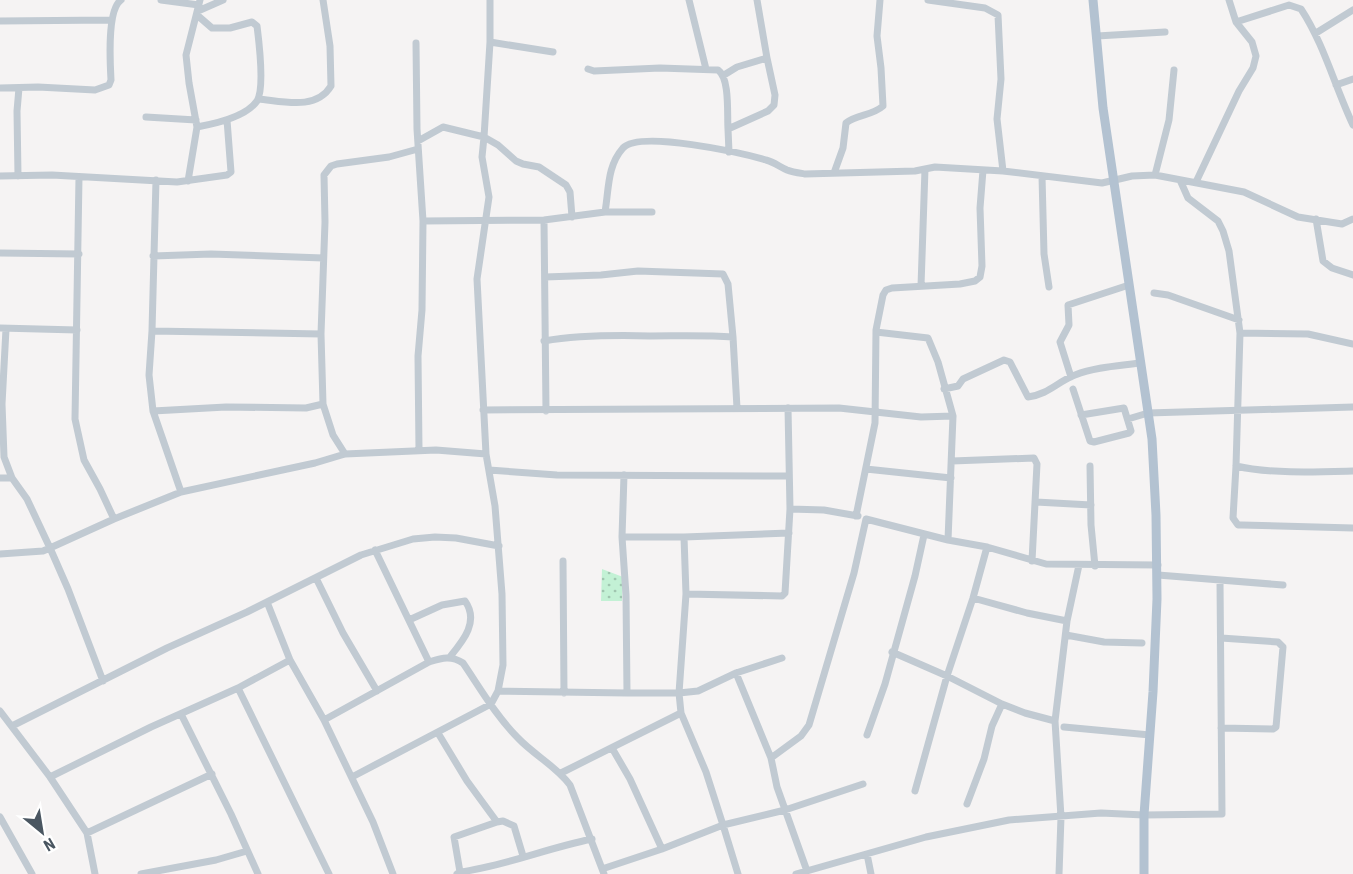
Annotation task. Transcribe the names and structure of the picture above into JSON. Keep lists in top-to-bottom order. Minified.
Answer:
{"north":"bottom right"}
